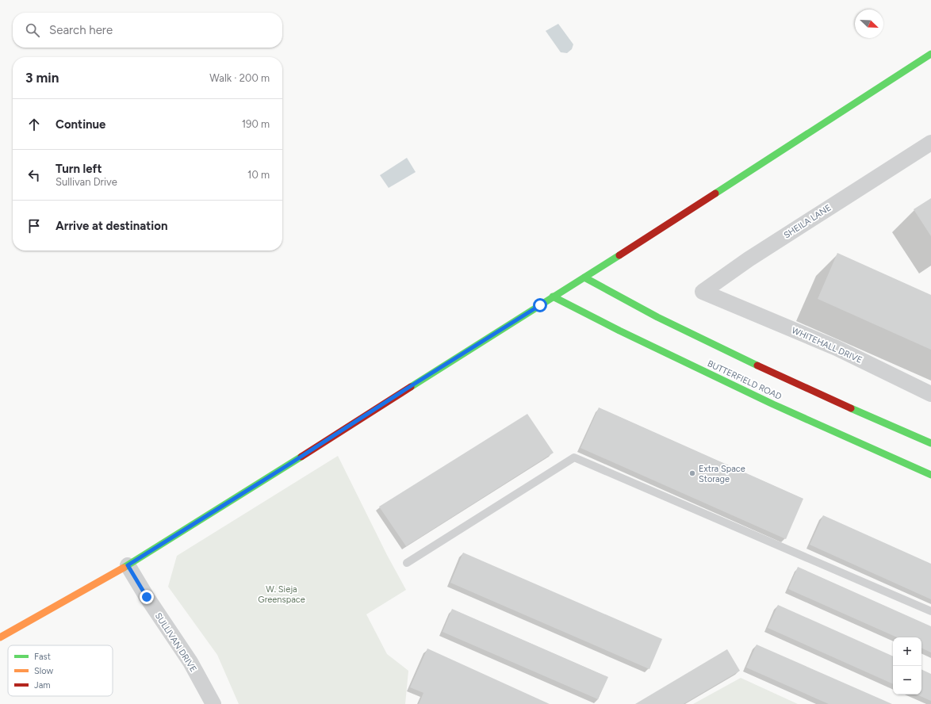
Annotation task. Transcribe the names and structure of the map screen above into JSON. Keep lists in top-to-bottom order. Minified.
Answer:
{"streets":{"main road":["BUTTERFIELD ROAD"],"street":["SHEILA LANE","WHITEHALL DRIVE","SULLIVAN DRIVE"]},"crossings":[["SHEILA LANE","WHITEHALL DRIVE"]],"parks":["W. Sieja Greenspace"],"places":["Extra Space Storage"],"legend":["Fast","Slow","Jam"],"north":"bottom right","page":{"search":"Search here","heading":["3 min","Walk · 200 m"],"list":[["Continue","190 m"],["Turn left","Sullivan Drive","10 m"],"Arrive at destination"],"map_buttons":["+","−"]}}
